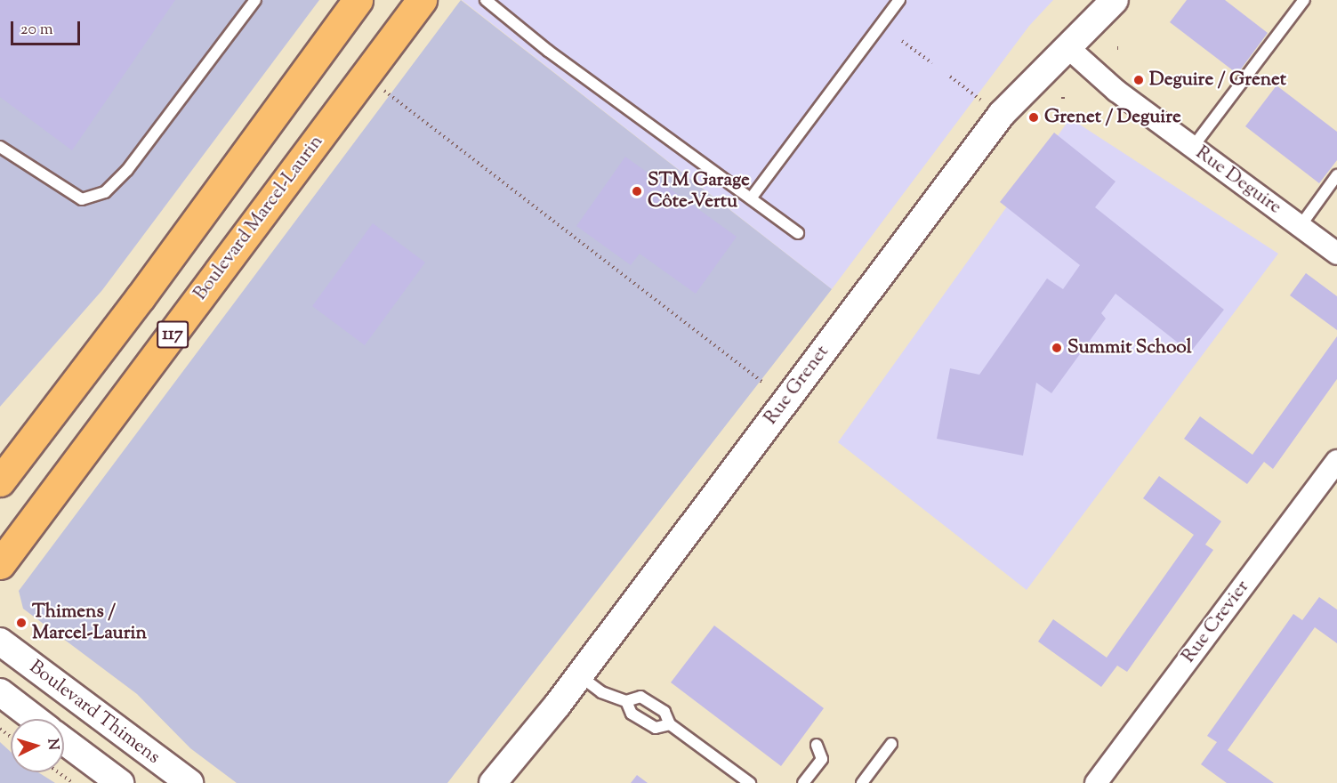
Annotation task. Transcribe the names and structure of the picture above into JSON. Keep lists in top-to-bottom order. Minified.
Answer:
{"streets":{"main road":["Boulevard Marcel-Laurin","117"],"street":["Rue Deguire","Rue Grenet","Rue Crevier","Boulevard Thimens"]},"crossings":[["Rue Deguire","Rue Grenet"]],"places":["Deguire / Grenet","Grenet / Deguire","STM Garage Côte-Vertu","Summit School","Thimens / Marcel-Laurin"],"scale_bar":"20 m","north":"right"}
